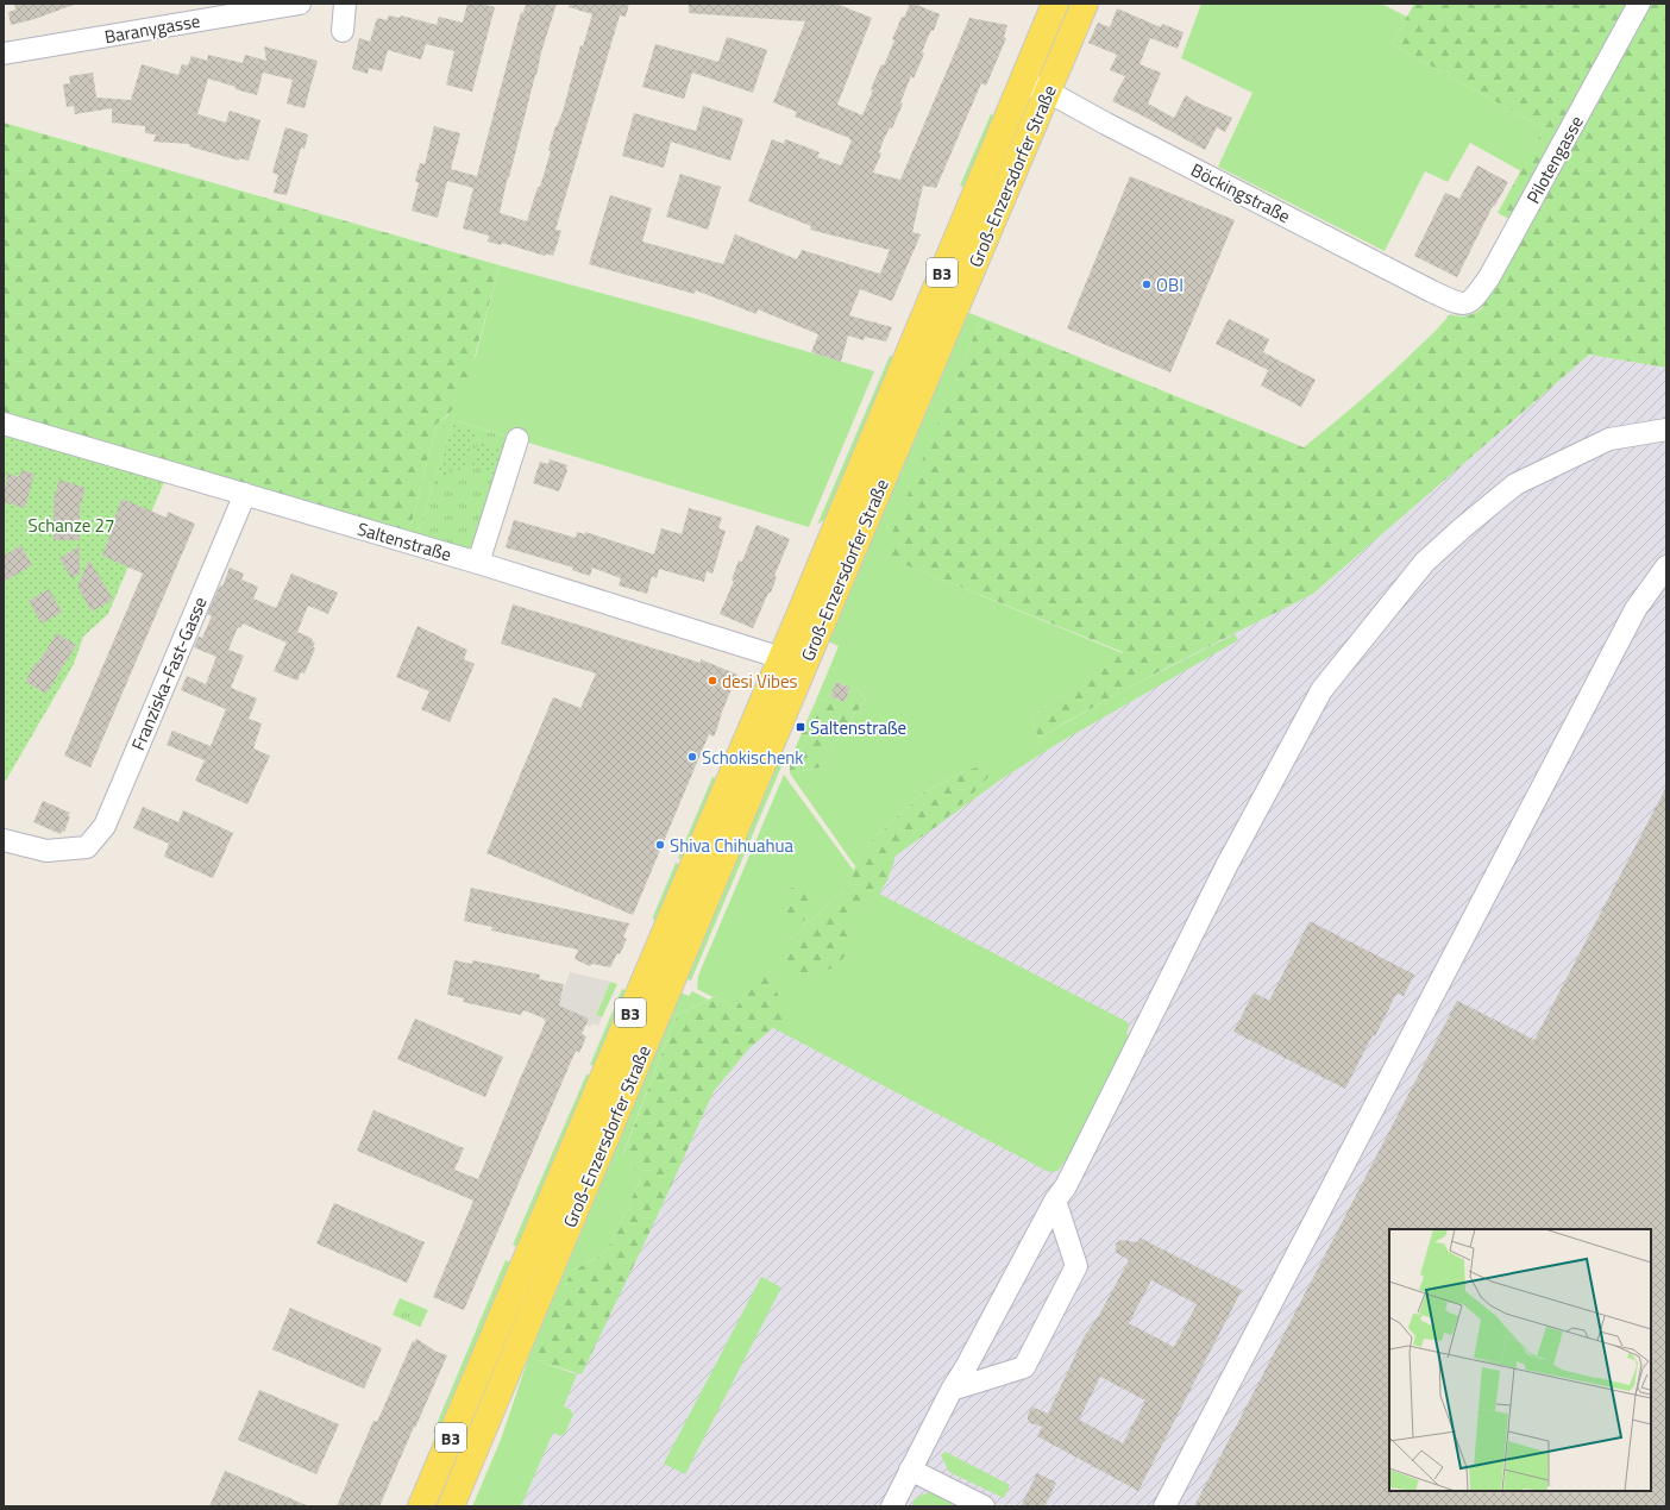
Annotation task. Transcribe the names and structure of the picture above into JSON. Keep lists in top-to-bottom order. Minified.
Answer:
{"streets":{"main road":["Groß-Enzersdorfer Straße","B3"],"street":["Baranygasse","Pilotengasse","Böckingstraße","Saltenstraße","Franziska-Fast-Gasse"]},"crossings":[["Pilotengasse","Böckingstraße"],["Groß-Enzersdorfer Straße","Böckingstraße"],["Groß-Enzersdorfer Straße","Saltenstraße"],["Saltenstraße","Franziska-Fast-Gasse"]],"parks":["Schanze 27"],"places":{"other":["OBI","desi Vibes","Schokischenk","Shiva Chihuahua"],"transit":["Saltenstraße"]}}
